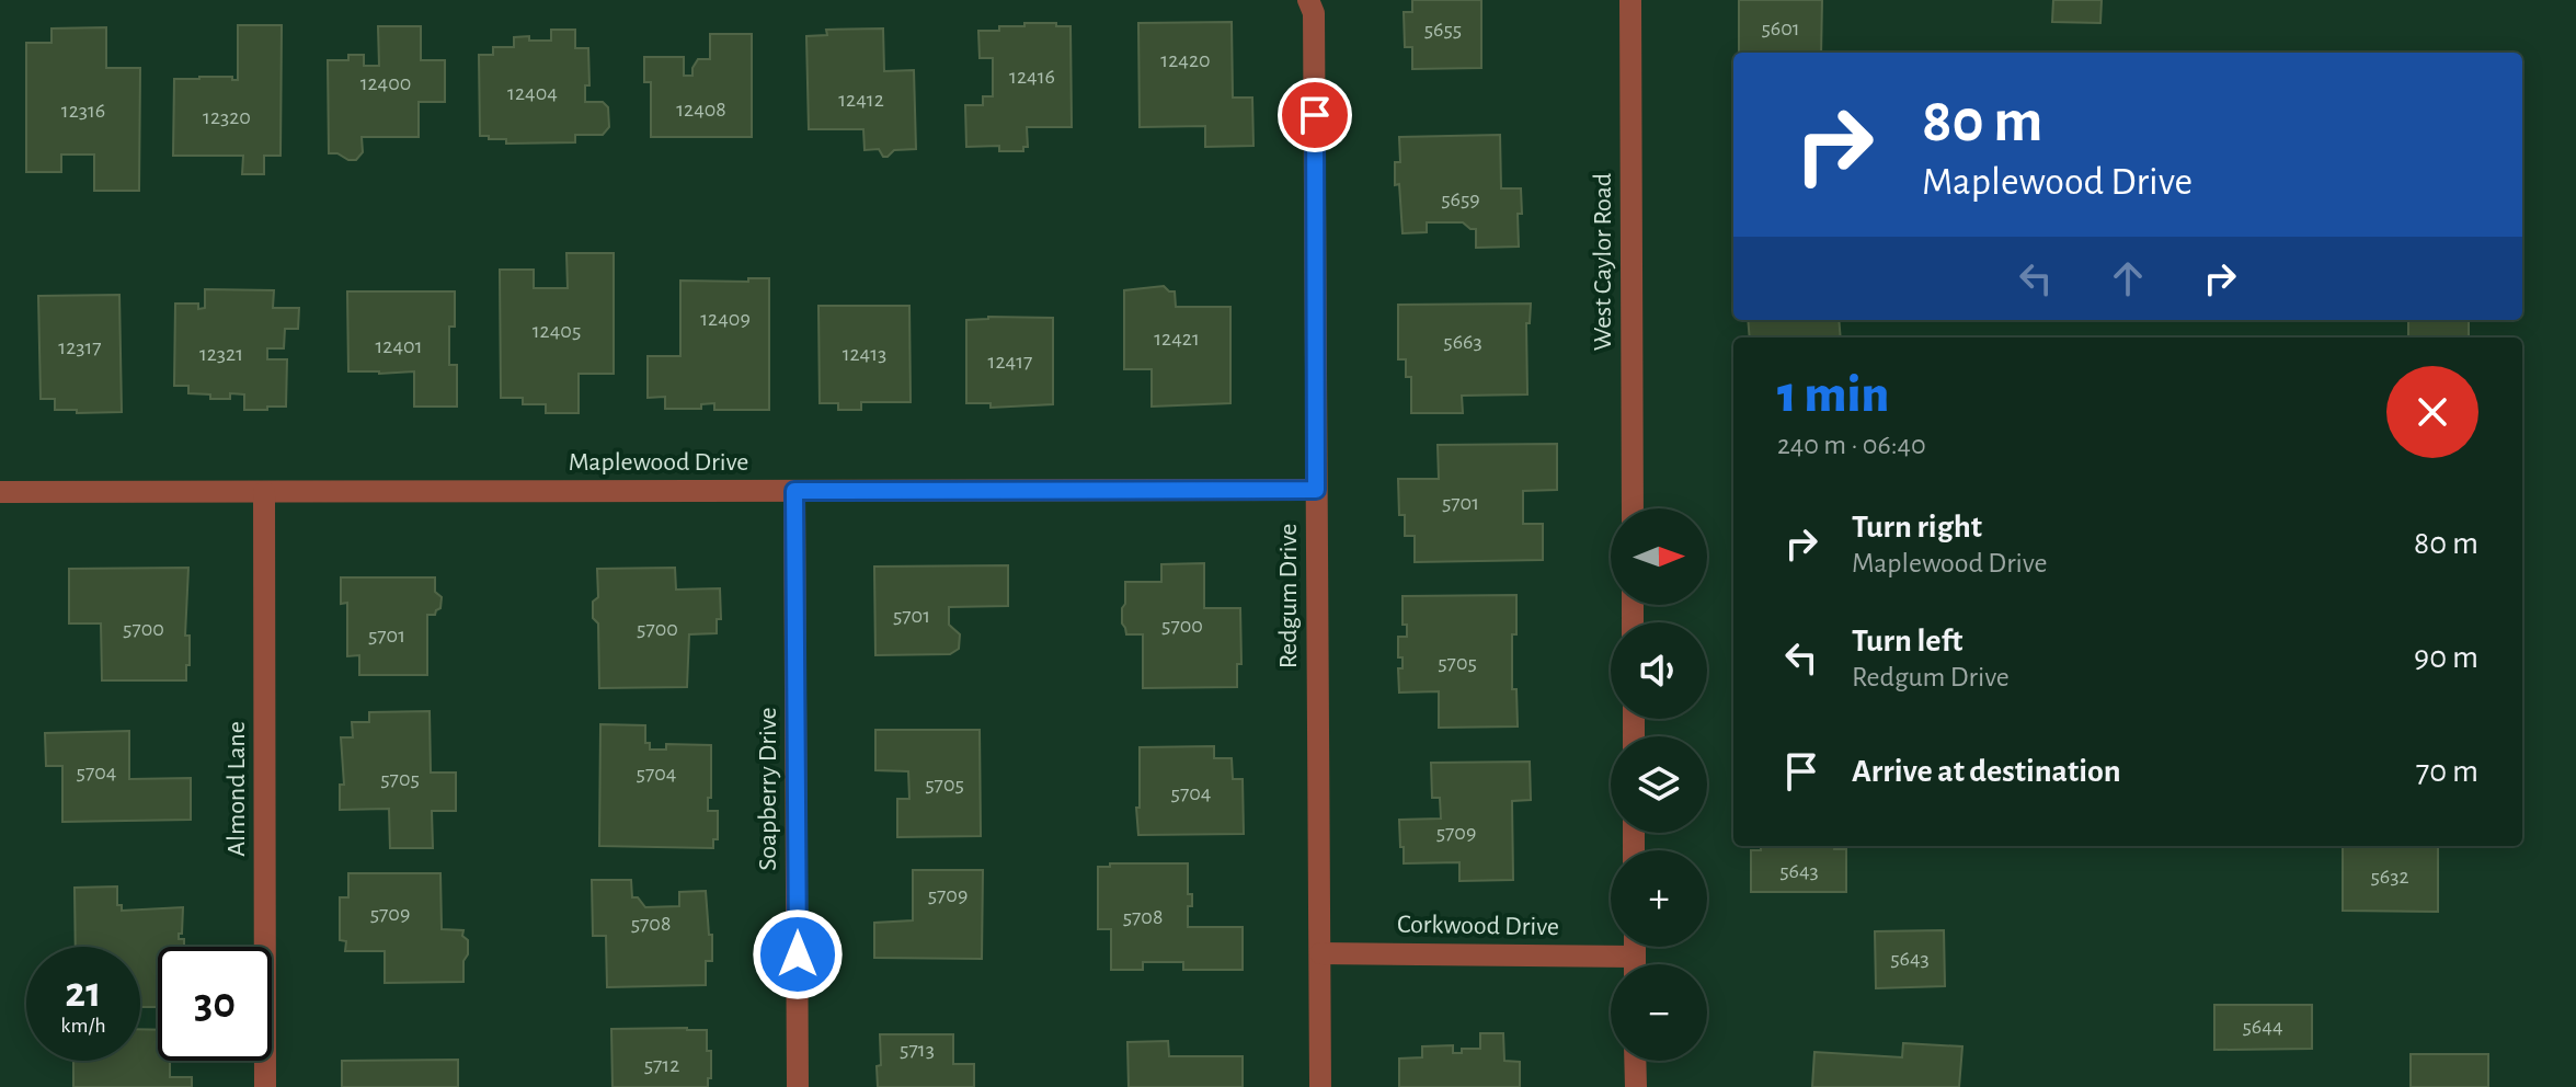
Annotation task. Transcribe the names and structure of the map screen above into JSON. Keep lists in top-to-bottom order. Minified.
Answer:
{"streets":{"street":["West Caylor Road","Maplewood Drive","Redgum Drive","Almond Lane","Soapberry Drive","Corkwood Drive"]},"crossings":[["Maplewood Drive","Redgum Drive"],["Maplewood Drive","Almond Lane"],["Maplewood Drive","Soapberry Drive"],["Redgum Drive","Corkwood Drive"]],"house_numbers":["5601","5655","12420","12416","12400","12404","12412","12408","12316","12320","5659","12409","12405","12421","5663","12401","12317","12321","12413","12417","5701","5701","5700","5700","5700","5701","5705","5704","5704","5705","5705","5704","5709","5643","5632","5709","5709","5708","5708","5643","5644","5713","5712"],"north":"right","page":{"turn":["80 m","Maplewood Drive"],"heading":["1 min","240 m · 06:40"],"list":[{"name":"Turn right","note":"Maplewood Drive","value":"80 m"},{"name":"Turn left","note":"Redgum Drive","value":"90 m"},{"name":"Arrive at destination","value":"70 m"}],"map_buttons":["+","−"],"speed":"21 km/h","limit":"30"}}
